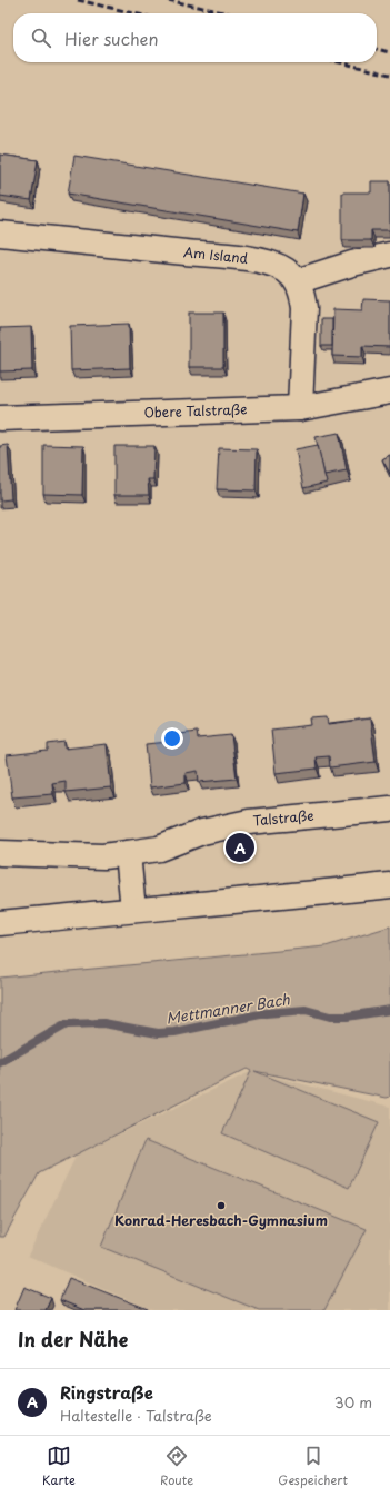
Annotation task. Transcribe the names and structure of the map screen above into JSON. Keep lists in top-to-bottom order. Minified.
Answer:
{"streets":{"street":["Am Island","Obere Talstraße","Talstraße"]},"water":["Mettmanner Bach"],"places":["Konrad-Heresbach-Gymnasium"],"page":{"search":"Hier suchen","pins":"A","heading":"In der Nähe","list":[{"mark":"A","name":"Ringstraße","note":"Haltestelle · Talstraße","value":"30 m"}],"nav":["Karte","Route","Gespeichert"]}}
